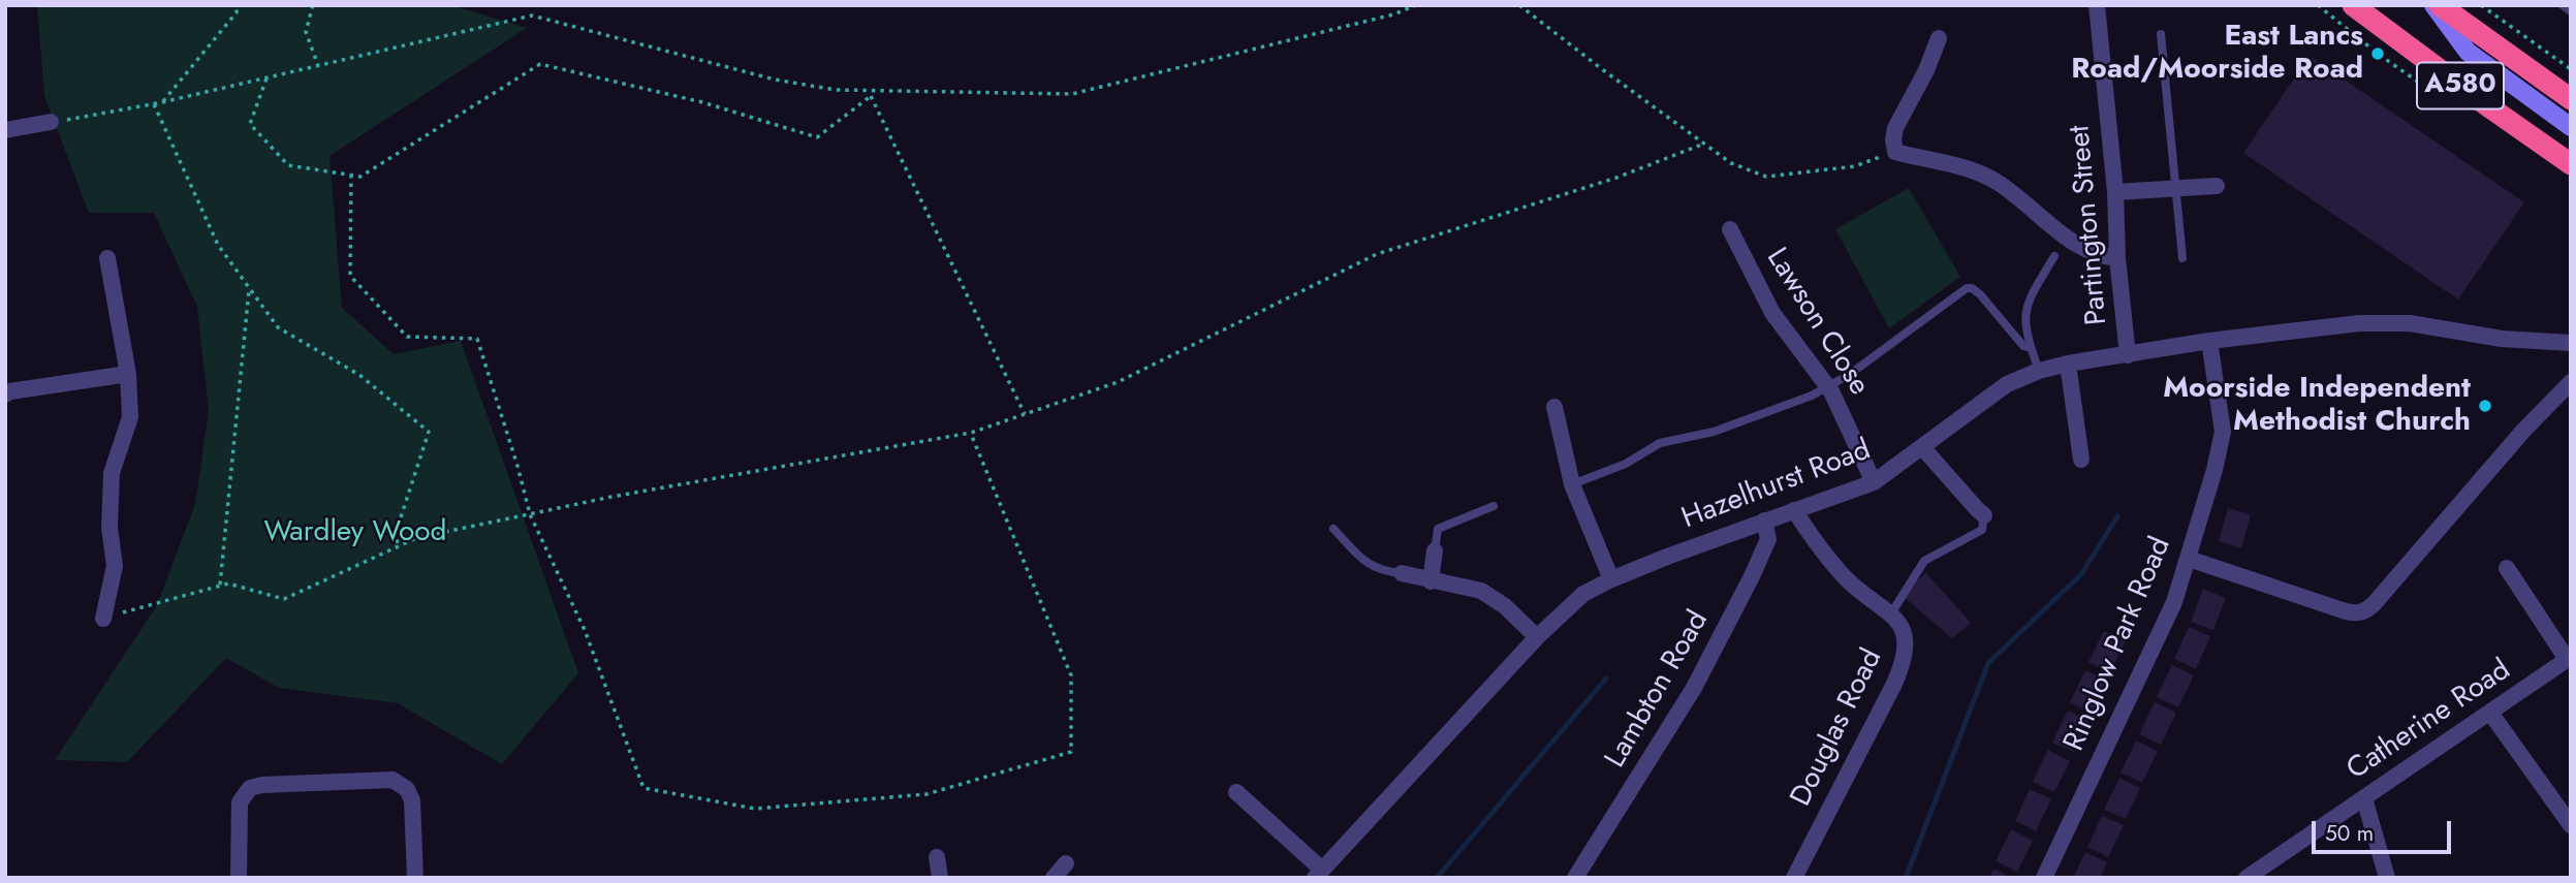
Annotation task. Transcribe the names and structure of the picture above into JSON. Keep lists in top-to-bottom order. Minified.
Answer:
{"streets":{"highway":["A580"],"street":["Partington Street","Lawson Close","Hazelhurst Road","Ringlow Park Road","Lambton Road","Catherine Road","Douglas Road"]},"crossings":[["Partington Street","Hazelhurst Road"],["Lawson Close","Hazelhurst Road"],["Hazelhurst Road","Ringlow Park Road"],["Hazelhurst Road","Lambton Road"],["Hazelhurst Road","Douglas Road"]],"parks":["Wardley Wood"],"places":["East Lancs Road/Moorside Road","Moorside Independent Methodist Church"],"scale_bar":"50 m"}
